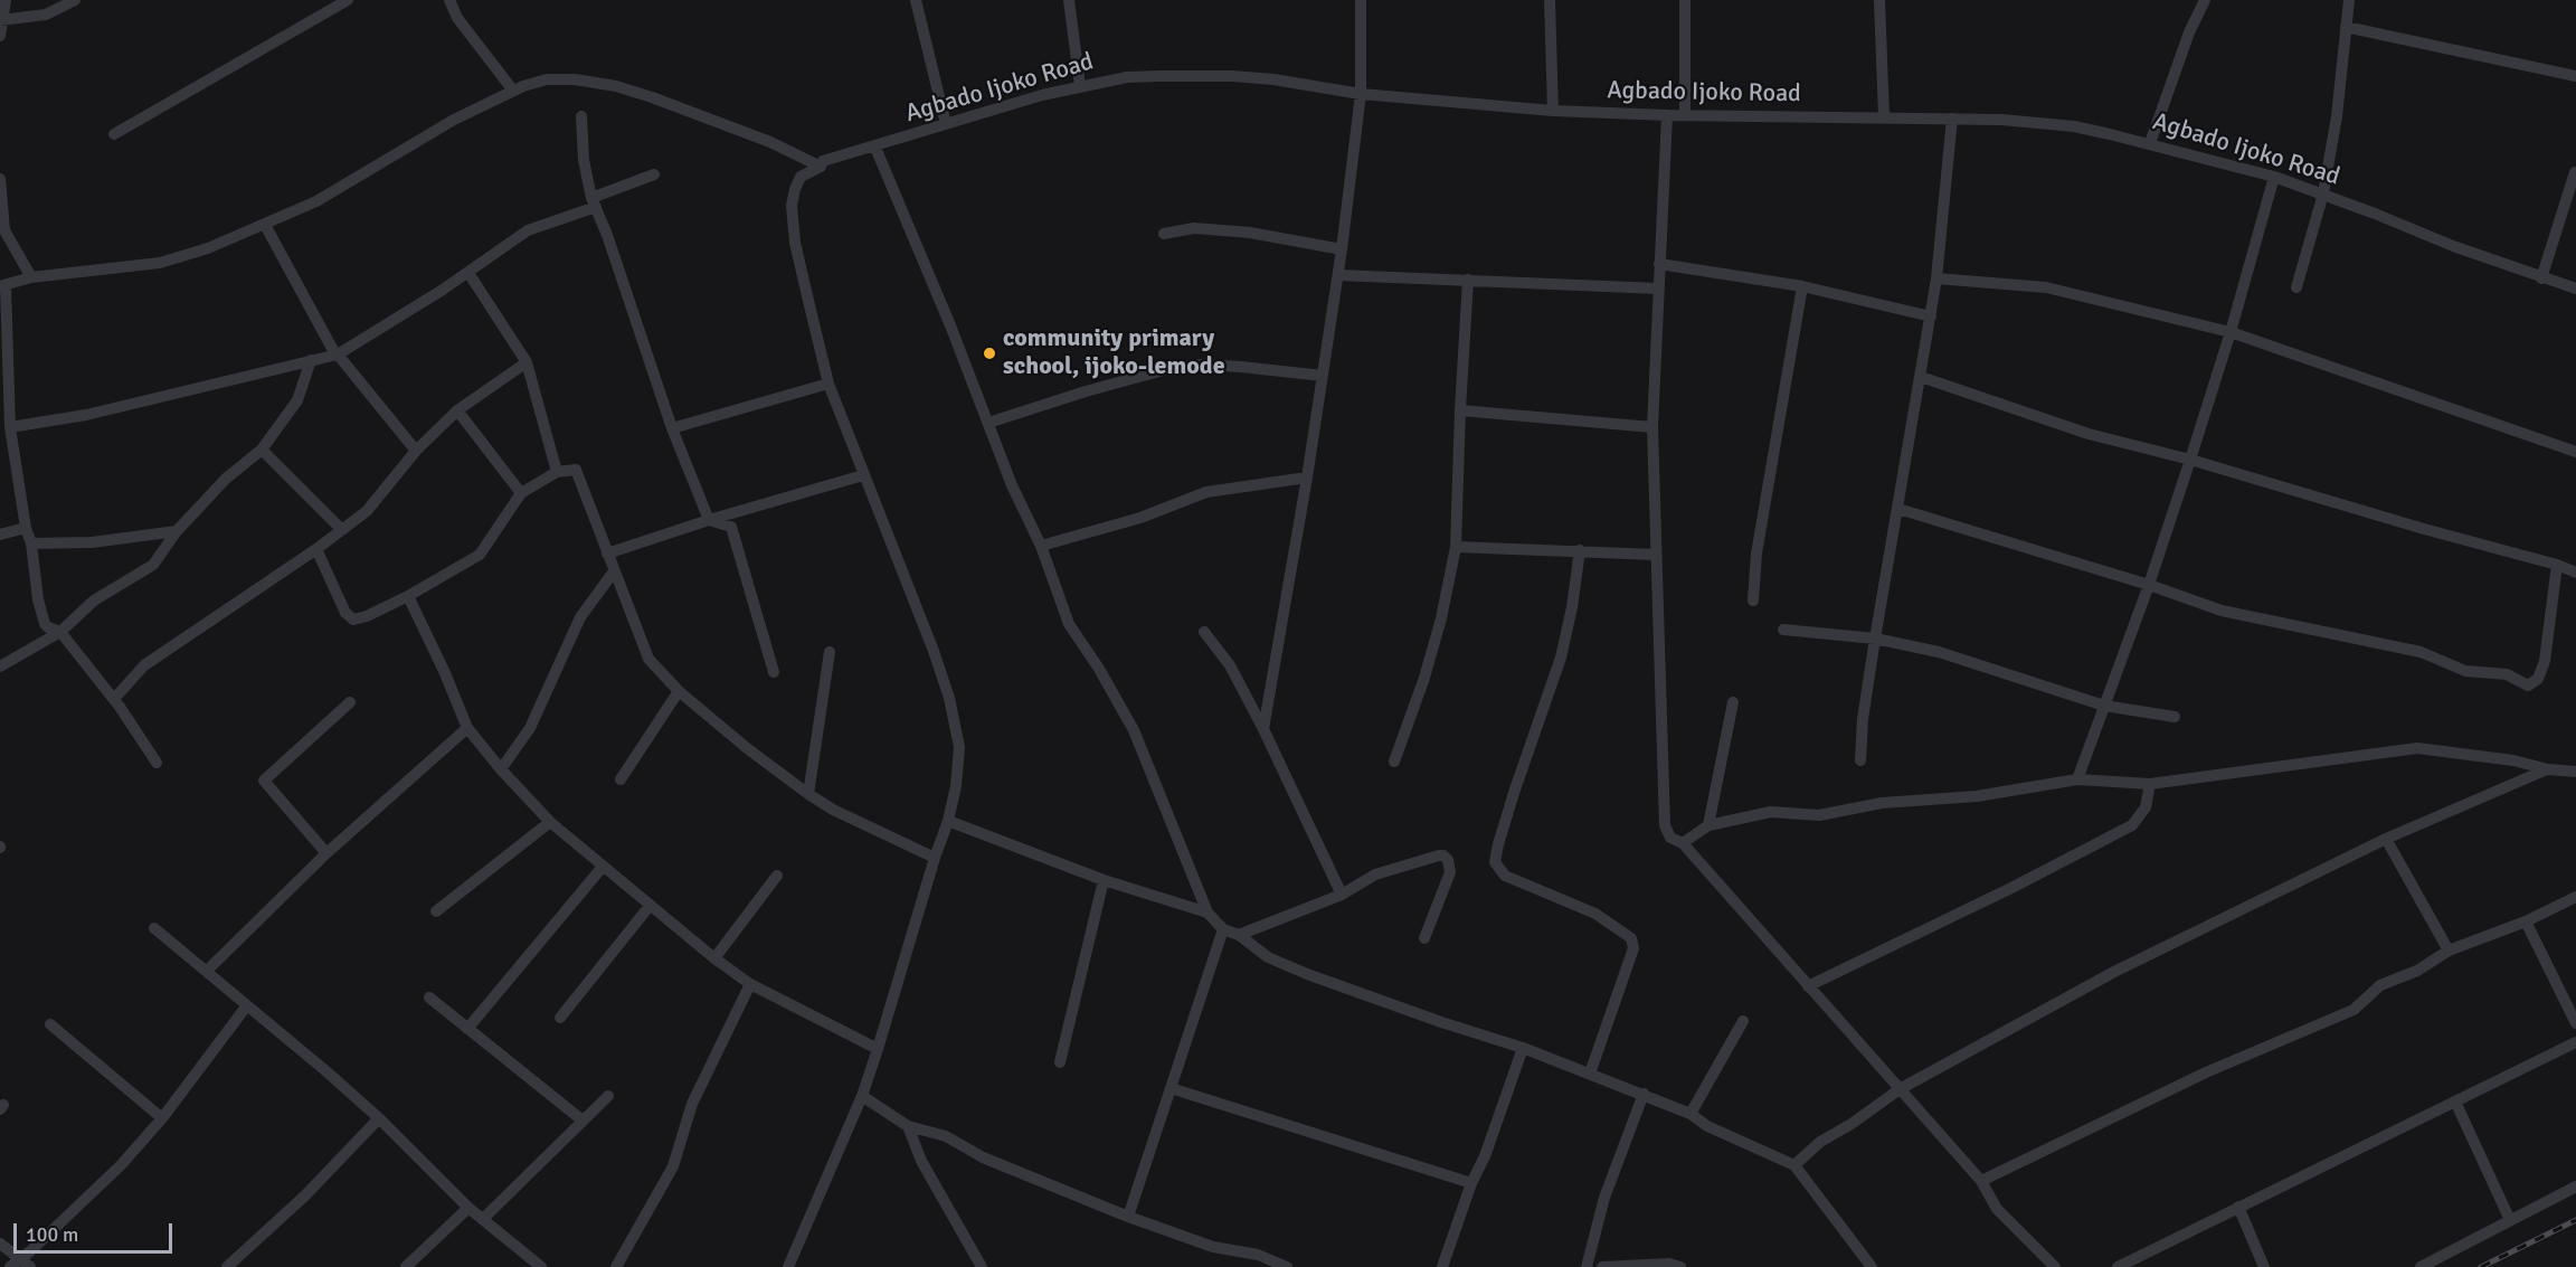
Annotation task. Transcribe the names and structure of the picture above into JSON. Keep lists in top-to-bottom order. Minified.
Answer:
{"streets":{"street":["Agbado Ijoko Road"]},"places":["community primary school, ijoko-lemode"],"scale_bar":"100 m"}
